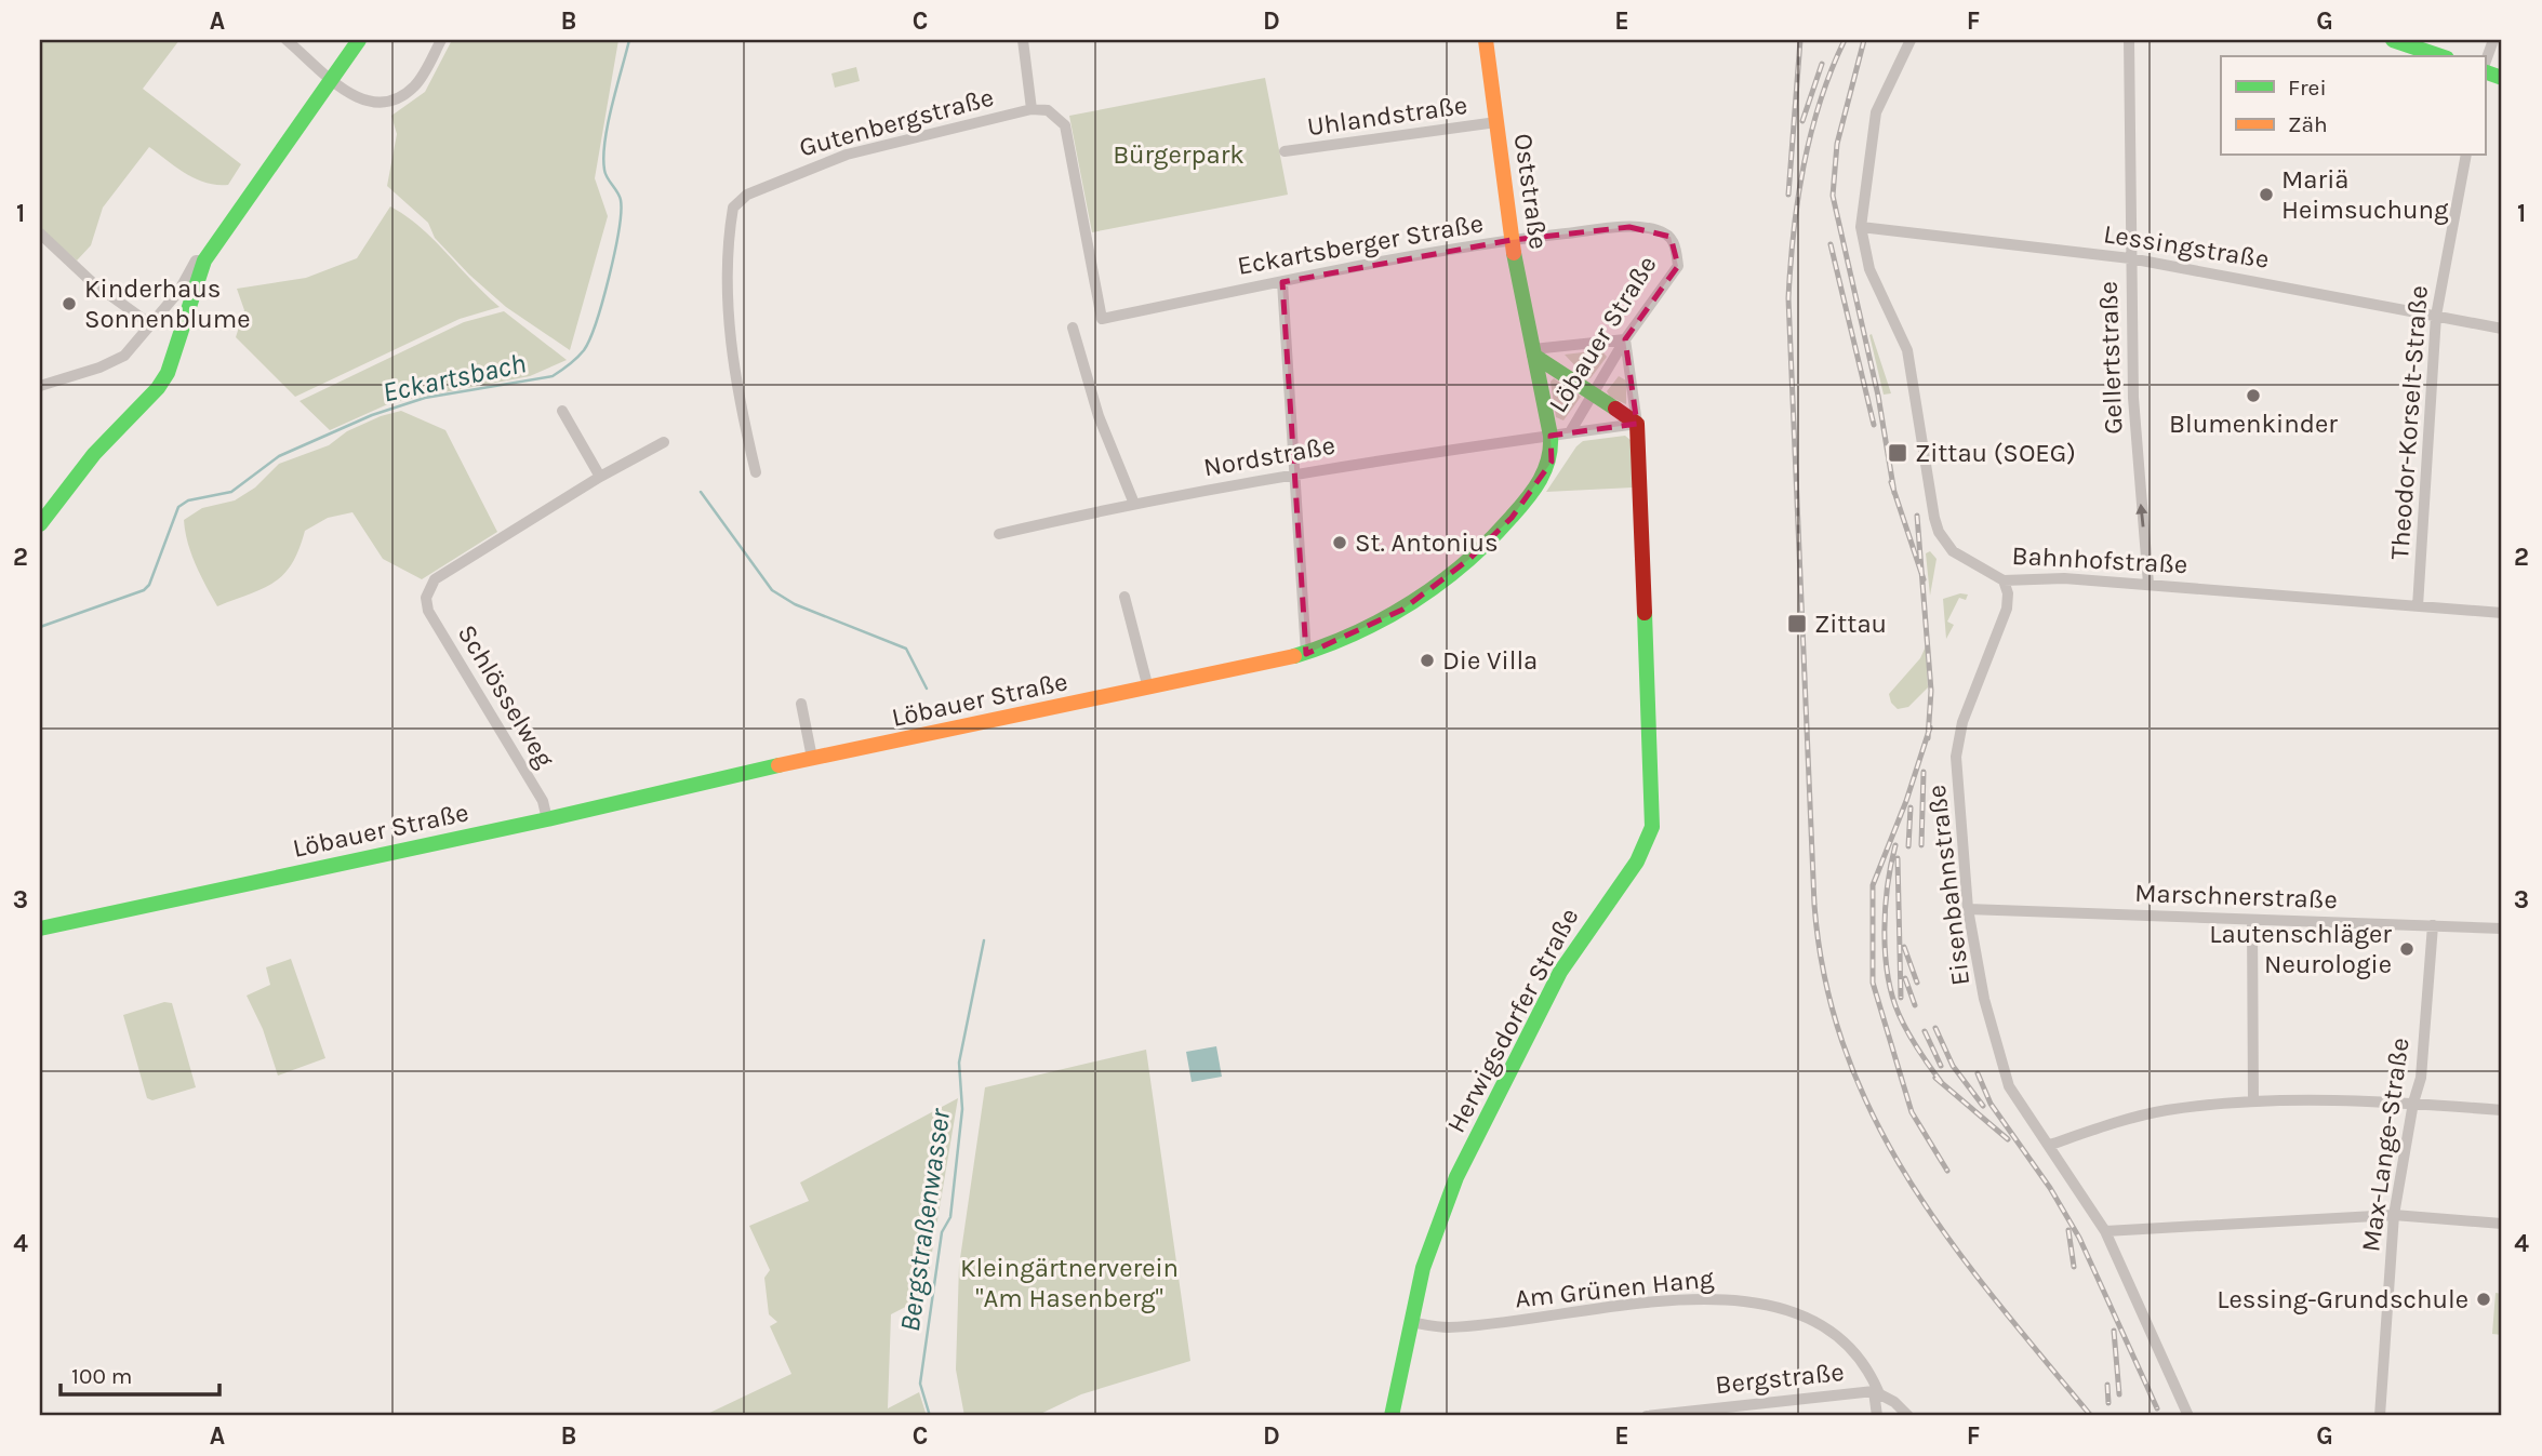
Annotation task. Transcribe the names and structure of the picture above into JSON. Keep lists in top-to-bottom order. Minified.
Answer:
{"streets":{"main road":["Oststraße","Löbauer Straße","Herwigsdorfer Straße"],"street":["Uhlandstraße","Gutenbergstraße","Eckartsberger Straße","Lessingstraße","Gellertstraße","Theodor-Korselt-Straße","Nordstraße","Bahnhofstraße","Schlösselweg","Eisenbahnstraße","Marschnerstraße","Max-Lange-Straße","Am Grünen Hang","Bergstraße"]},"crossings":[["Uhlandstraße","Oststraße"],["Gutenbergstraße","Eckartsberger Straße"],["Oststraße","Eckartsberger Straße"],["Oststraße","Löbauer Straße"],["Oststraße","Nordstraße"],["Eckartsberger Straße","Löbauer Straße"],["Lessingstraße","Gellertstraße"],["Lessingstraße","Theodor-Korselt-Straße"],["Lessingstraße","Bahnhofstraße"],["Löbauer Straße","Nordstraße"],["Löbauer Straße","Schlösselweg"],["Gellertstraße","Bahnhofstraße"],["Theodor-Korselt-Straße","Bahnhofstraße"],["Bahnhofstraße","Eisenbahnstraße"],["Eisenbahnstraße","Marschnerstraße"],["Marschnerstraße","Max-Lange-Straße"],["Herwigsdorfer Straße","Am Grünen Hang"],["Am Grünen Hang","Bergstraße"]],"one_way":["Gellertstraße"],"water":["Eckartsbach","Bergstraßenwasser"],"parks":["Bürgerpark","Kleingärtnerverein \"Am Hasenberg\""],"places":{"other":["Mariä Heimsuchung","Kinderhaus Sonnenblume","Blumenkinder","St. Antonius","Die Villa","Lautenschläger Neurologie","Lessing-Grundschule"],"transit":["Zittau (SOEG)","Zittau"]},"legend":["Frei","Zäh"],"scale_bar":"100 m","grid":{"columns":["A","B","C","D","E","F","G"],"rows":["1","2","3","4"]}}
